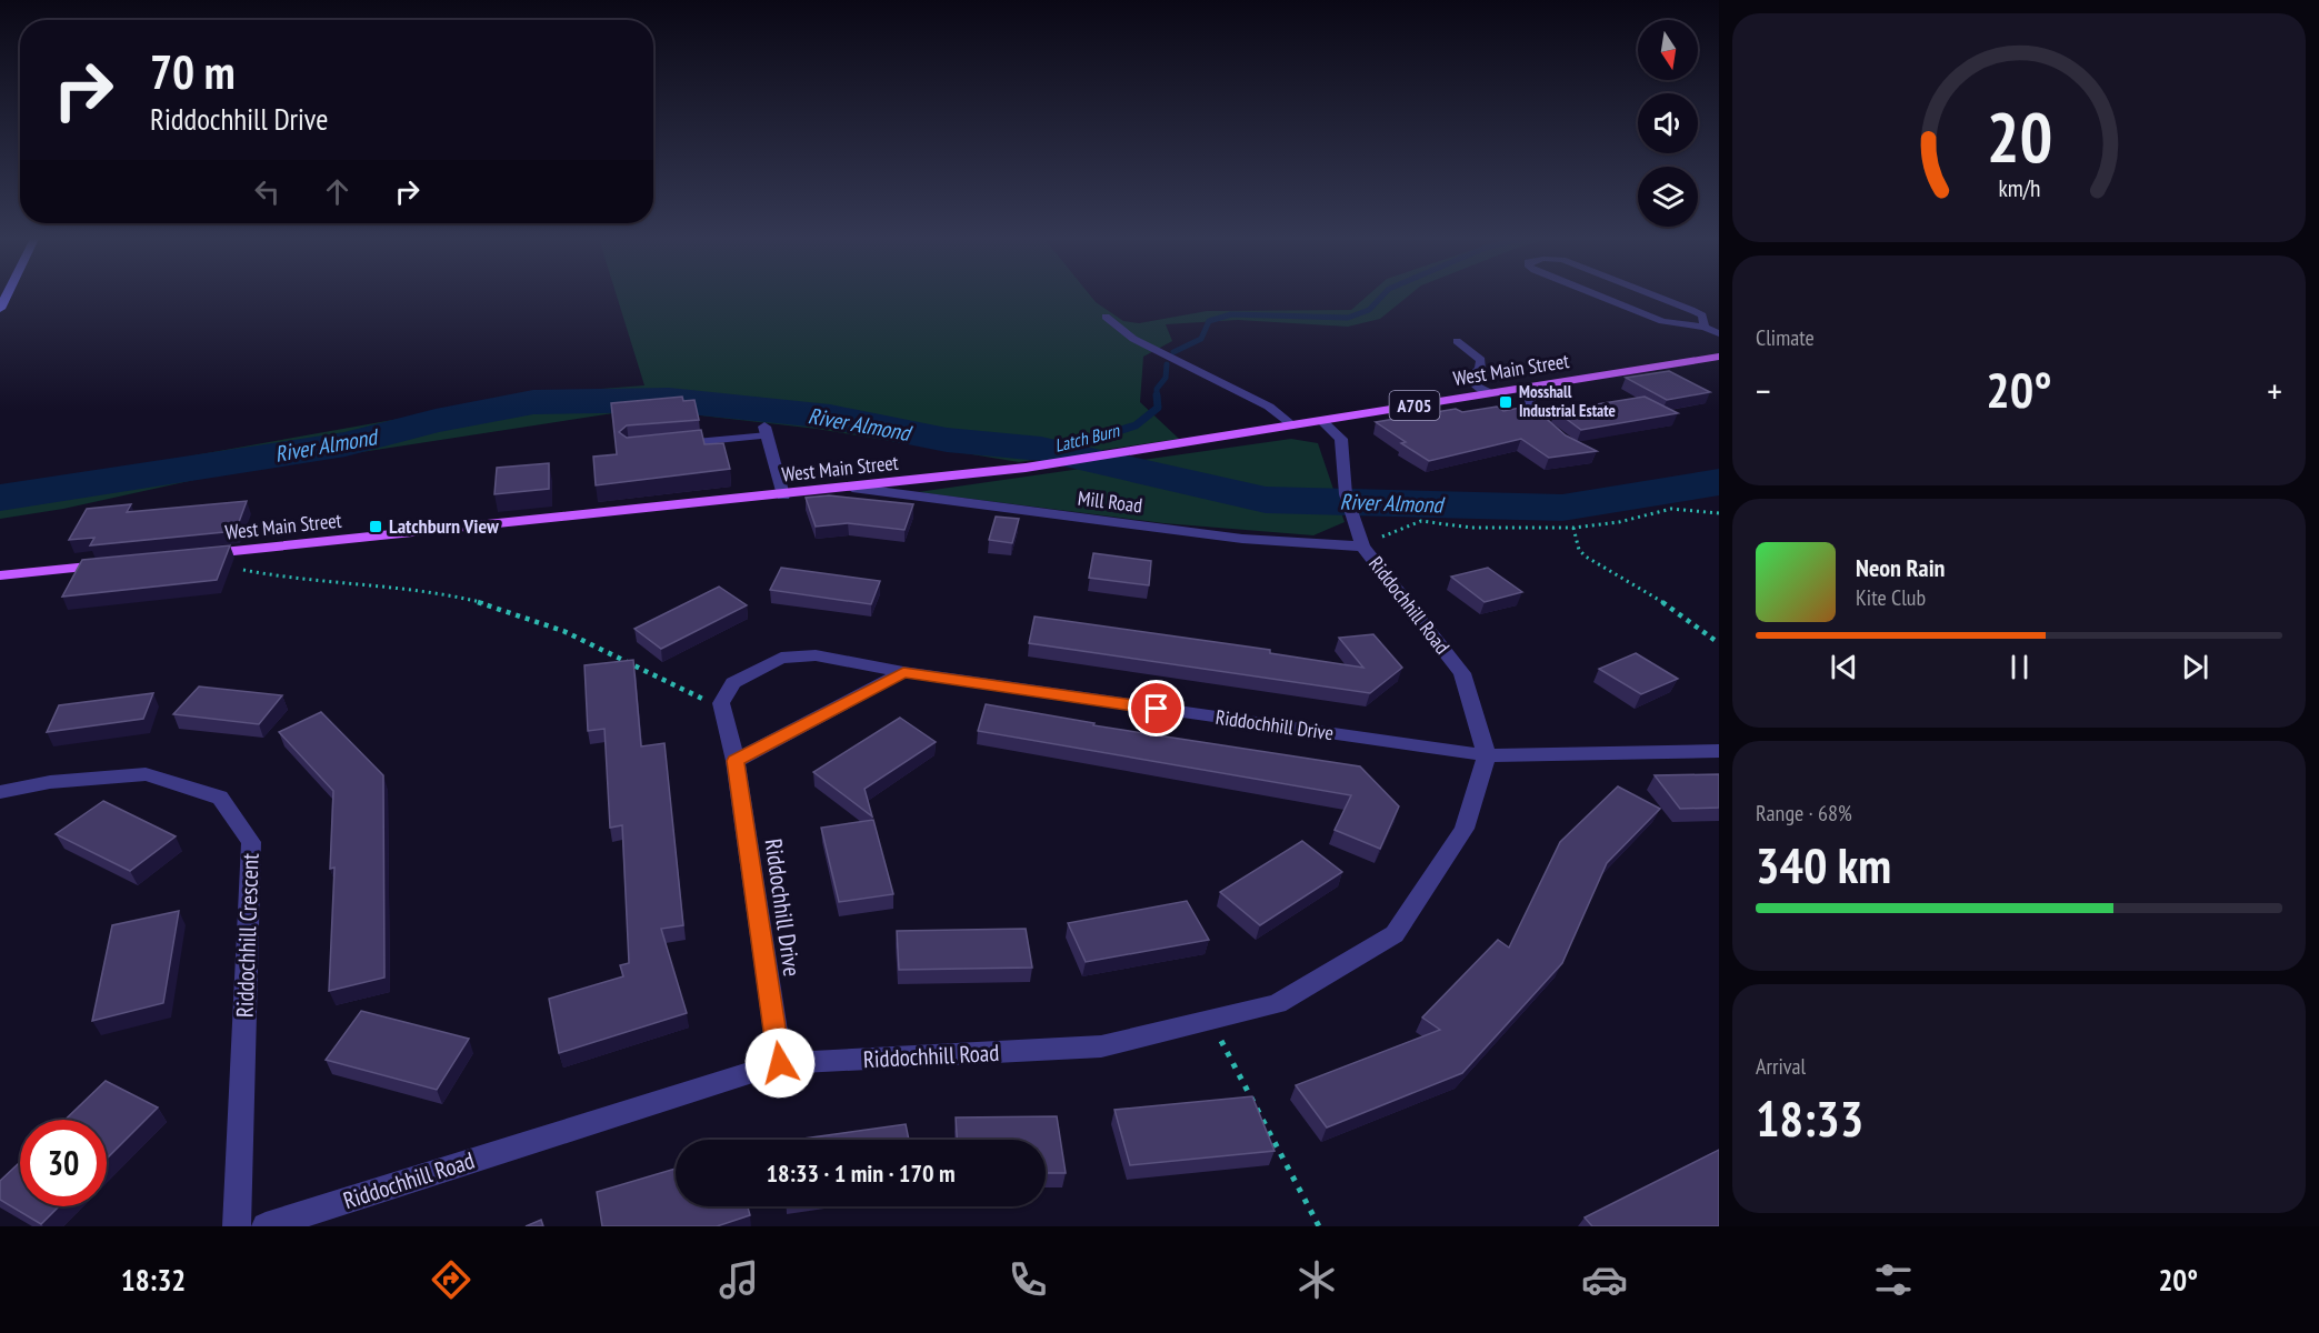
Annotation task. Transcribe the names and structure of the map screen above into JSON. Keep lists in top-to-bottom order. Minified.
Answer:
{"streets":{"main road":["West Main Street","A705"],"street":["Mill Road","Riddochhill Road","Riddochhill Drive","Riddochhill Crescent"]},"crossings":[["West Main Street","Mill Road"],["West Main Street","Riddochhill Road"],["Mill Road","Riddochhill Road"],["Riddochhill Road","Riddochhill Drive"]],"water":["River Almond","Latch Burn"],"places":{"transit":["Mosshall Industrial Estate","Latchburn View"]},"north":"bottom","page":{"turn":["70 m","Riddochhill Drive"],"tile":["Climate",["Range · 68%","340 km"],["Arrival","18:33"]],"heat":["−","20°","+"],"song":["Neon Rain","Kite Club"],"limit":"30","trip":"18:33 · 1 min · 170 m","tabs":["18:32","20°"],"gauge":["20","km/h"]}}
